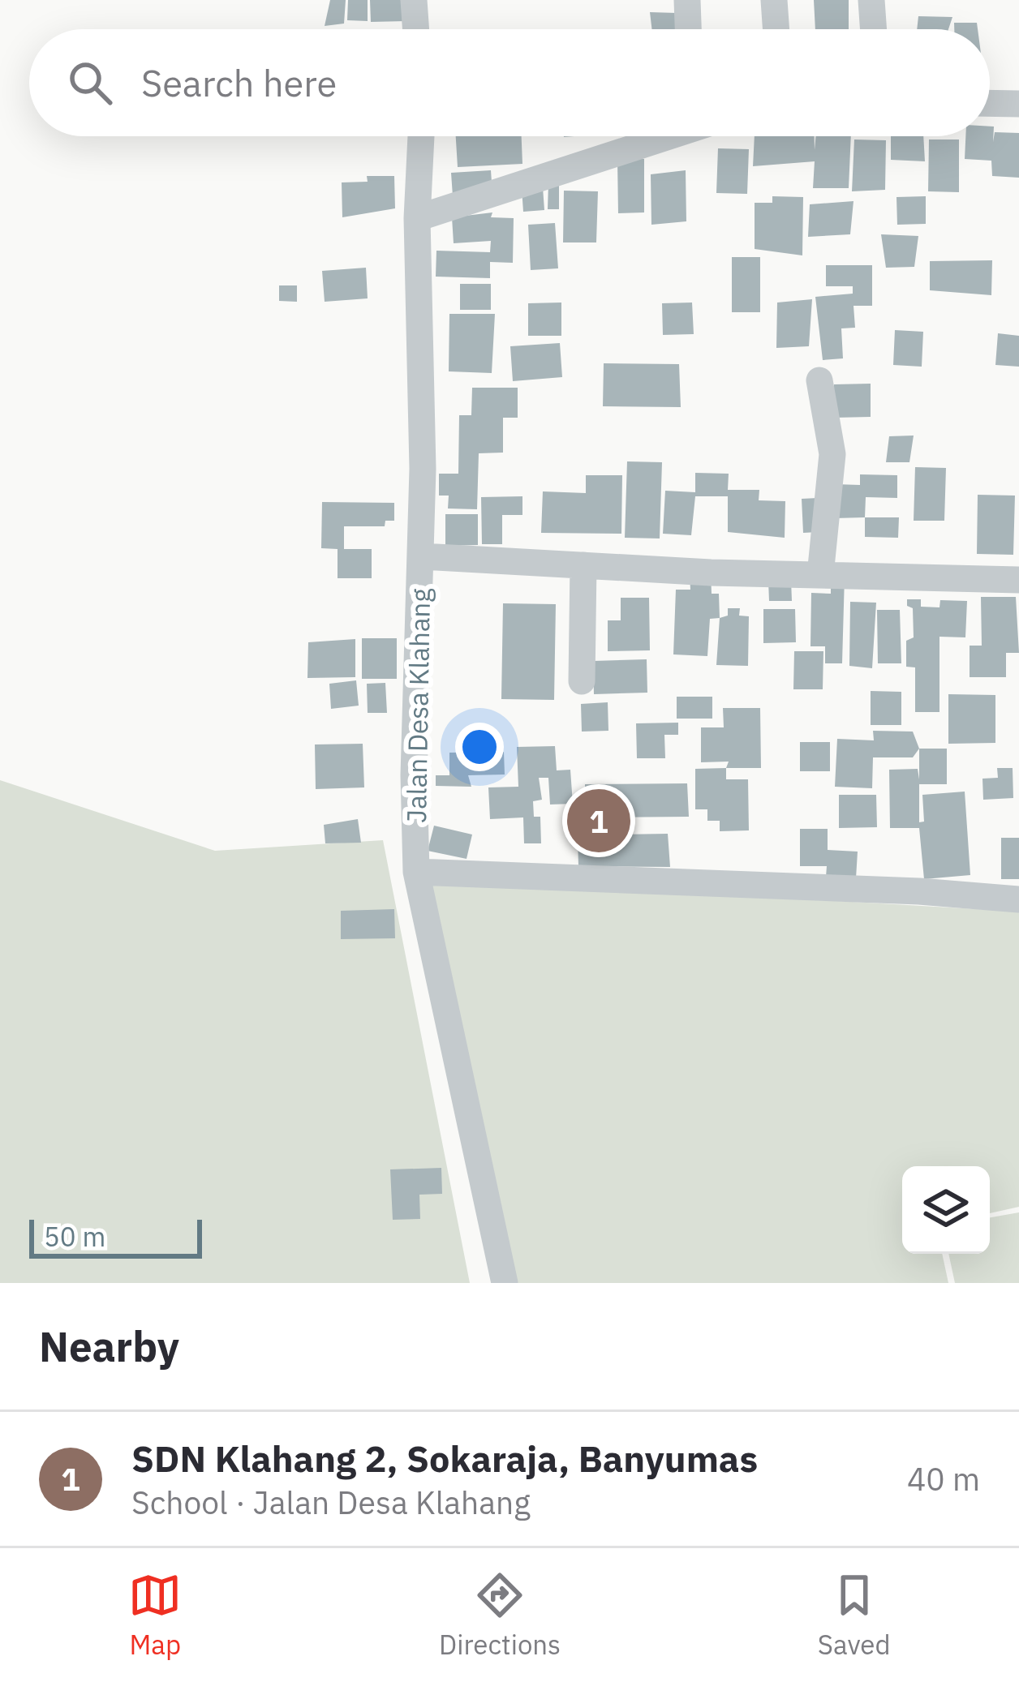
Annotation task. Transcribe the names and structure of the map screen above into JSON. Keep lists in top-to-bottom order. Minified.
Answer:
{"streets":{"street":["Jalan Desa Klahang"]},"scale_bar":"50 m","page":{"search":"Search here","pins":"1","scale":"50 m","heading":"Nearby","list":[{"mark":"1","name":"SDN Klahang 2, Sokaraja, Banyumas","note":"School · Jalan Desa Klahang","value":"40 m"}],"nav":["Map","Directions","Saved"]}}
